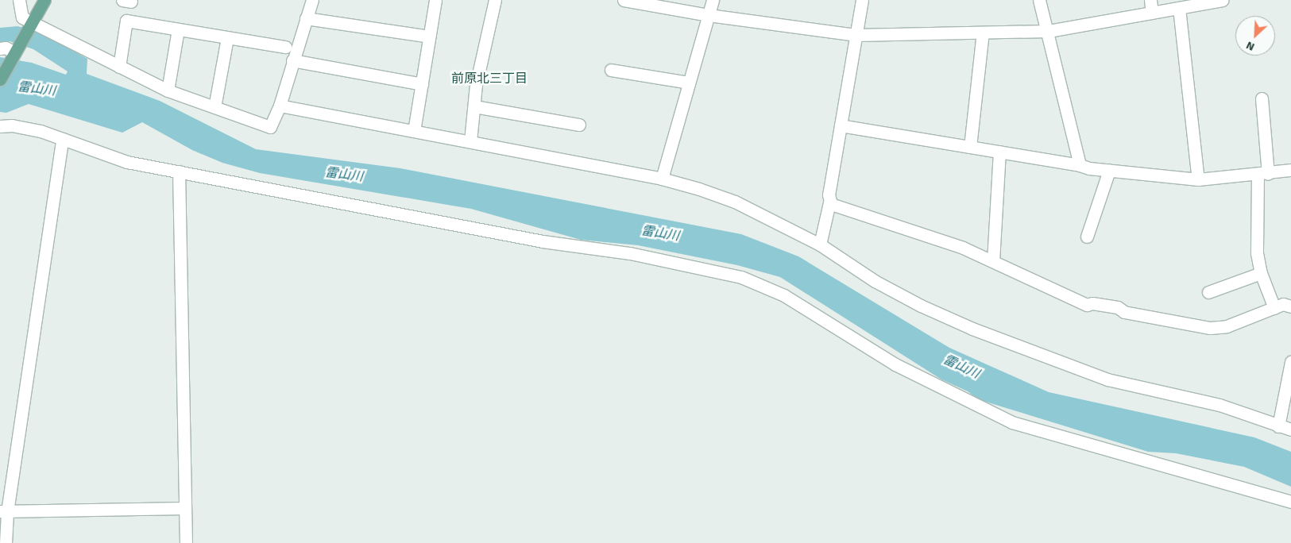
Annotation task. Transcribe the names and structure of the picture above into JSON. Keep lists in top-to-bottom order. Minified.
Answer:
{"districts":["前原北三丁目"],"water":["雷山川"],"north":"bottom left"}
